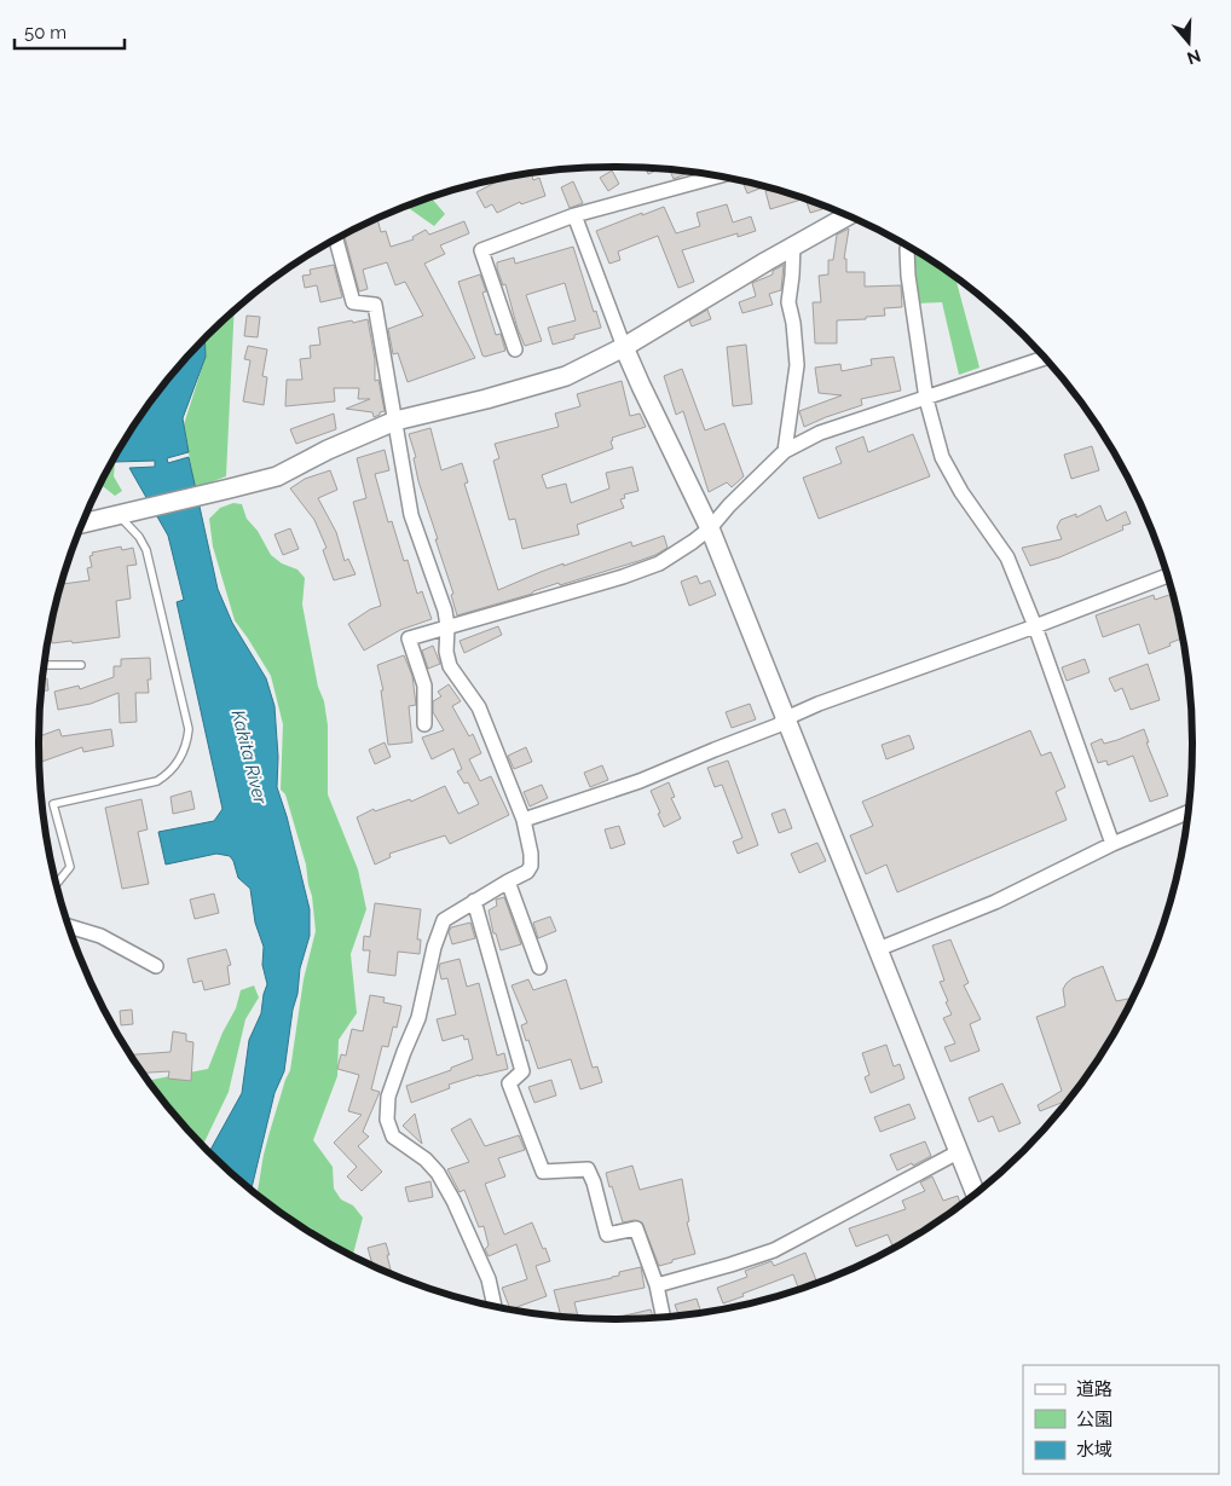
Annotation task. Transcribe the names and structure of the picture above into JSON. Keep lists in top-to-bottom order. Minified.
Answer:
{"water":["Kakita River"],"legend":["道路","公園","水域"],"scale_bar":"50 m","north":"bottom"}
